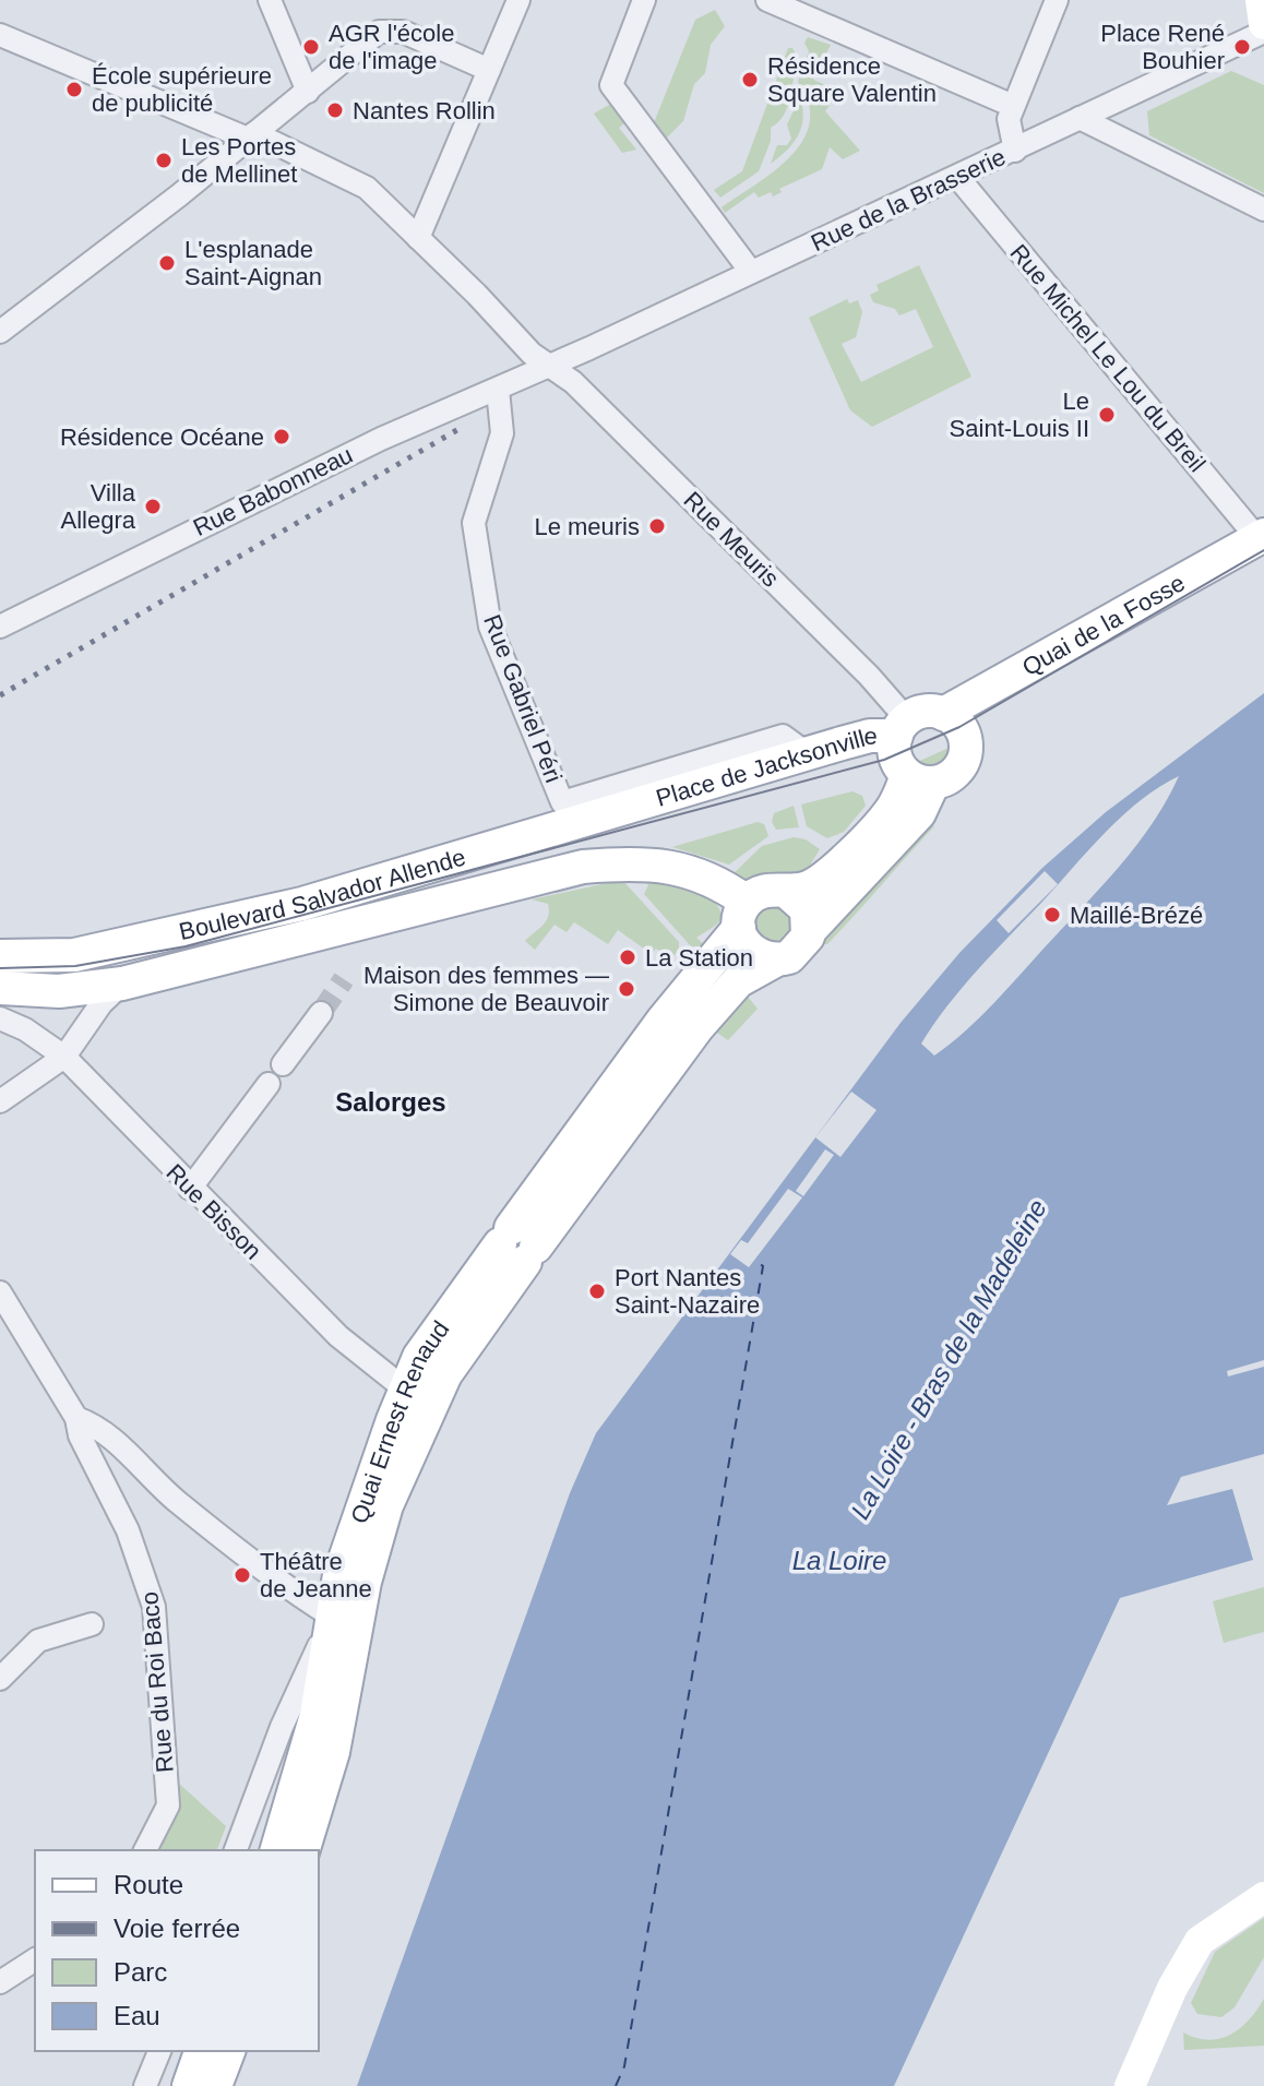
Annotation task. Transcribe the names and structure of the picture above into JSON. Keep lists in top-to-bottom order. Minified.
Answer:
{"streets":{"main road":["Quai de la Fosse","Place de Jacksonville","Boulevard Salvador Allende","Quai Ernest Renaud"],"street":["Rue de la Brasserie","Rue Michel Le Lou du Breil","Rue Babonneau","Rue Meuris","Rue Gabriel Péri","Rue Bisson","Rue du Roi Baco"]},"crossings":[["Rue de la Brasserie","Rue Michel Le Lou du Breil"],["Rue de la Brasserie","Rue Babonneau"],["Rue de la Brasserie","Rue Meuris"],["Rue Michel Le Lou du Breil","Quai de la Fosse"],["Rue Babonneau","Rue Meuris"],["Rue Babonneau","Rue Gabriel Péri"],["Rue Meuris","Quai de la Fosse"],["Rue Meuris","Place de Jacksonville"],["Quai de la Fosse","Place de Jacksonville"],["Rue Gabriel Péri","Place de Jacksonville"],["Place de Jacksonville","Boulevard Salvador Allende"],["Place de Jacksonville","Quai Ernest Renaud"],["Boulevard Salvador Allende","Quai Ernest Renaud"],["Rue Bisson","Quai Ernest Renaud"]],"districts":["Salorges"],"water":["La Loire - Bras de la Madeleine","La Loire"],"places":["AGR l'école de l'image","Place René Bouhier","Résidence Square Valentin","École supérieure de publicité","Nantes Rollin","Les Portes de Mellinet","L'esplanade Saint-Aignan","Le Saint-Louis II","Résidence Océane","Villa Allegra","Le meuris","Maillé-Brézé","La Station","Maison des femmes — Simone de Beauvoir","Port Nantes Saint-Nazaire","Théâtre de Jeanne"],"legend":["Route","Voie ferrée","Parc","Eau"]}
